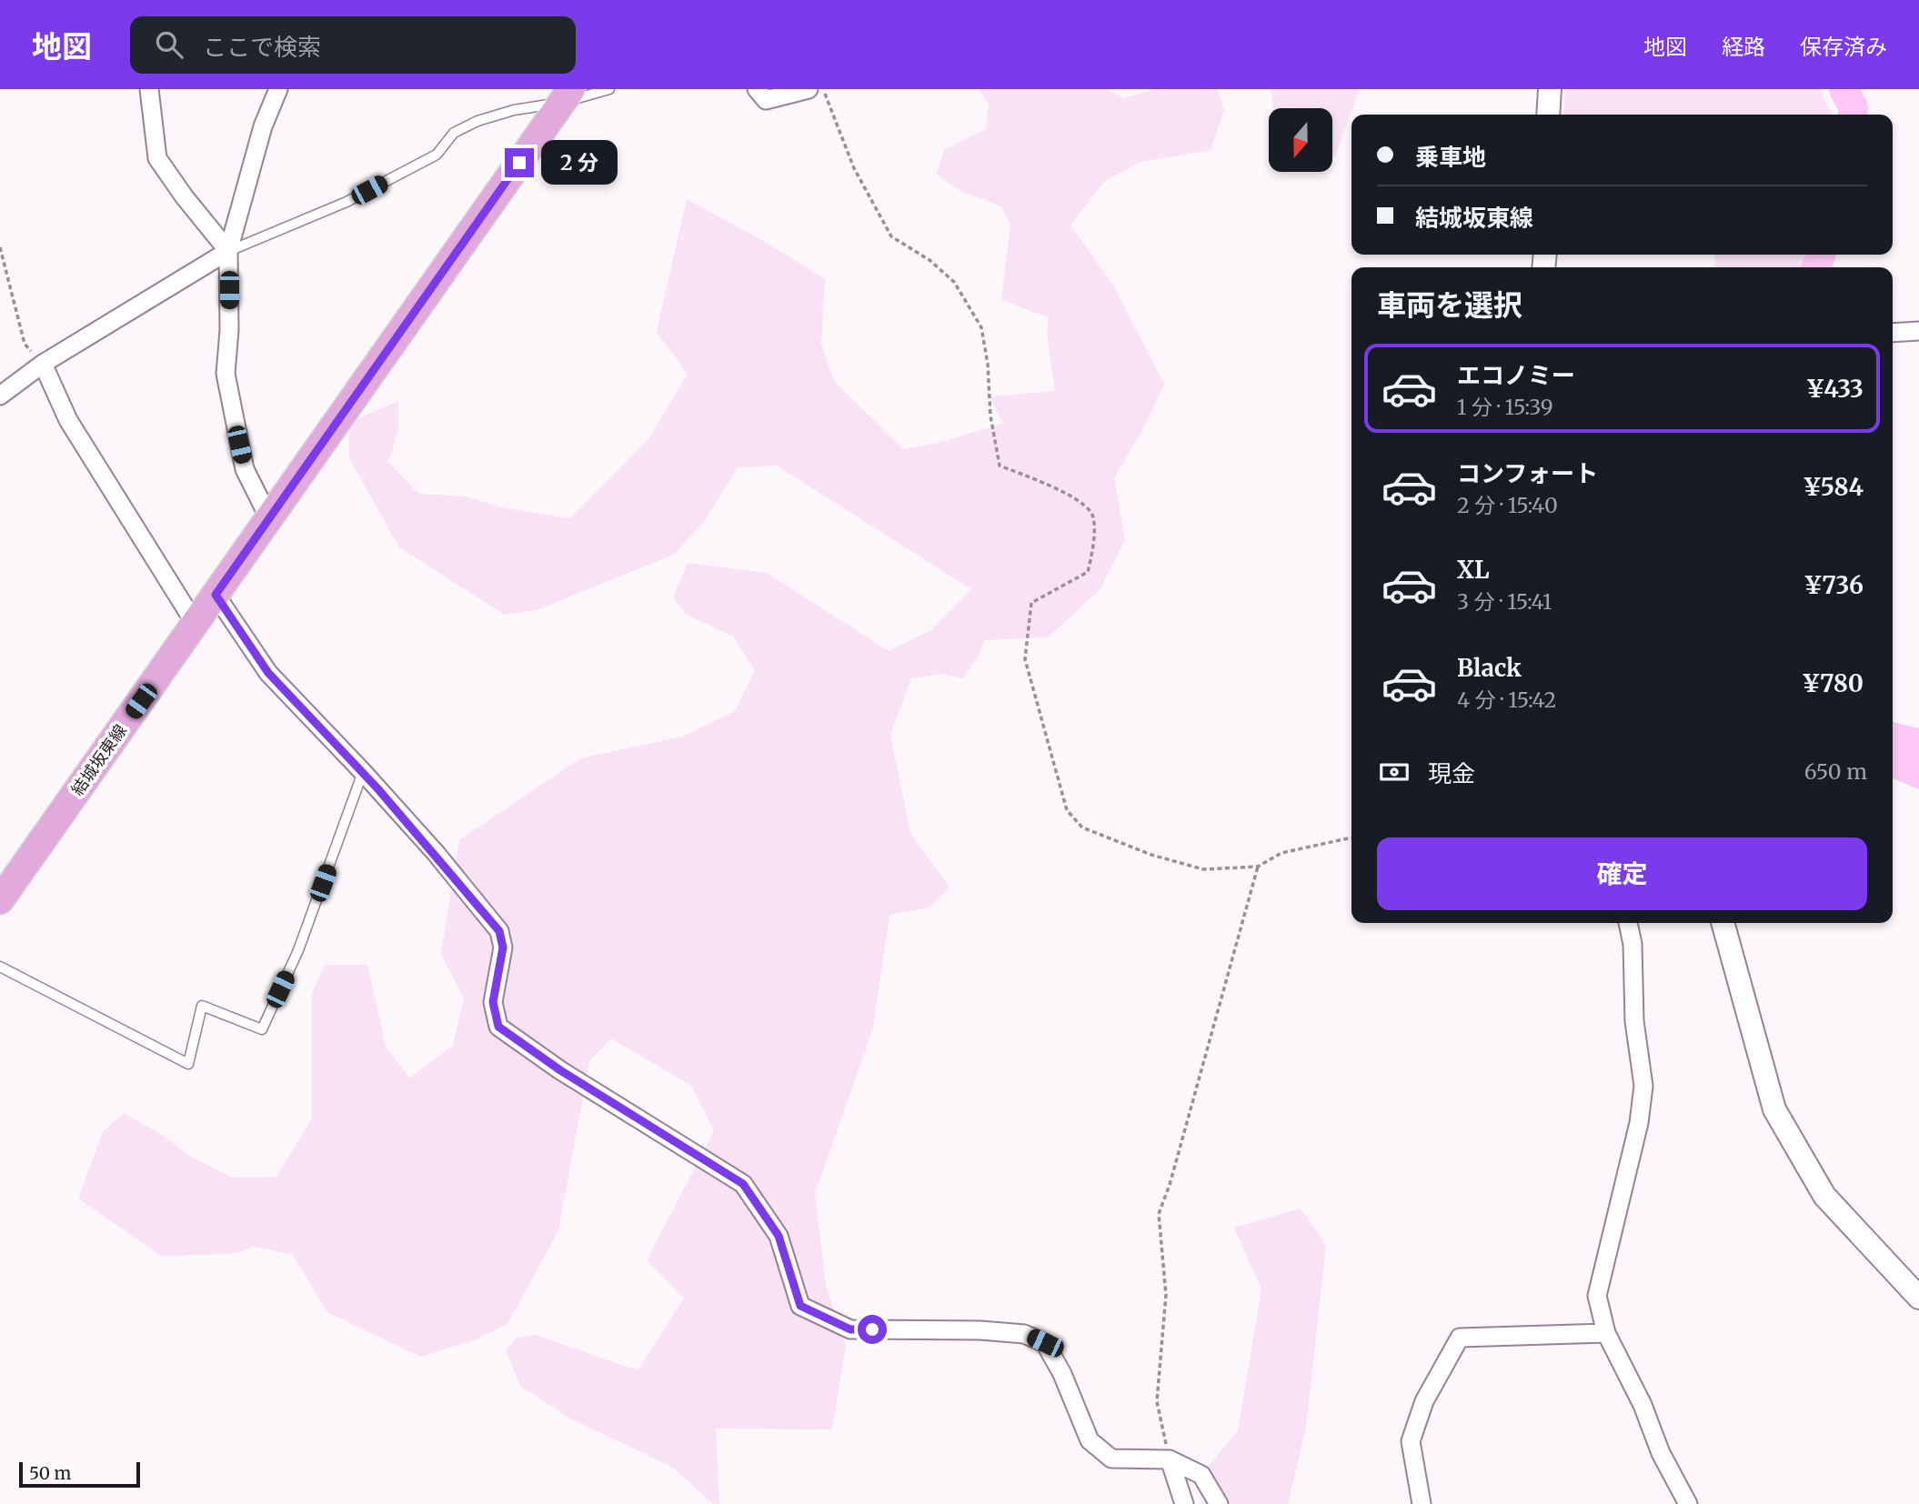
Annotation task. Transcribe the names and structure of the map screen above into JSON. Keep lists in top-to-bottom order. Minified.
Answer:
{"streets":{"main road":["結城坂東線"]},"scale_bar":"50 m","north":"bottom","page":{"header":"地図","search":"ここで検索","nav":["地図","経路","保存済み"],"banner":["乗車地","結城坂東線"],"bubble":"2 分","heading":"車両を選択","list":[{"name":"エコノミー","note":"1 分 · 15:39","value":"¥433"},{"name":"コンフォート","note":"2 分 · 15:40","value":"¥584"},{"name":"XL","note":"3 分 · 15:41","value":"¥736"},{"name":"Black","note":"4 分 · 15:42","value":"¥780"}],"pay":["現金","650 m"],"buttons":"確定","scale":"50 m"}}
